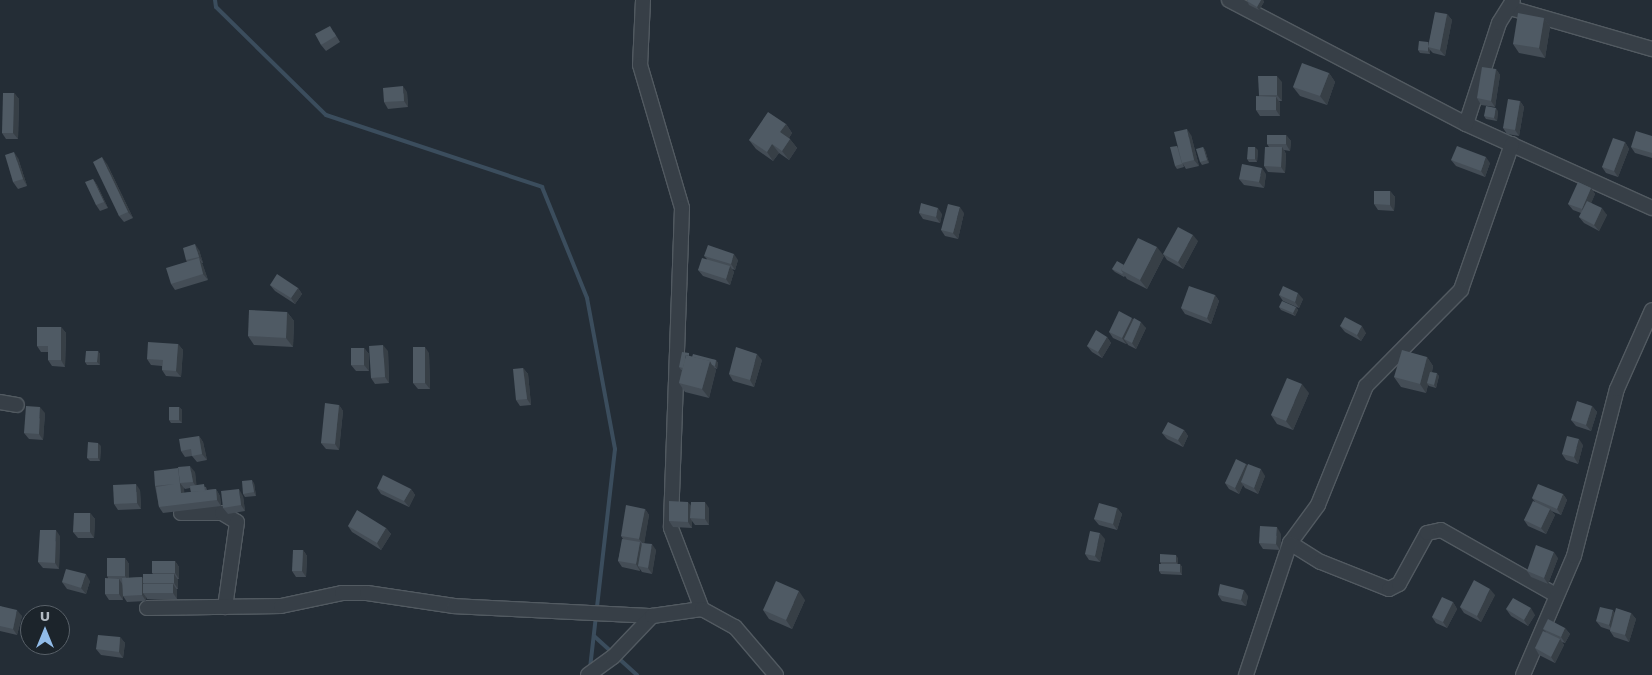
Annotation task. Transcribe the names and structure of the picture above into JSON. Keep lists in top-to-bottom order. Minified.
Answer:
{"north":"top"}
